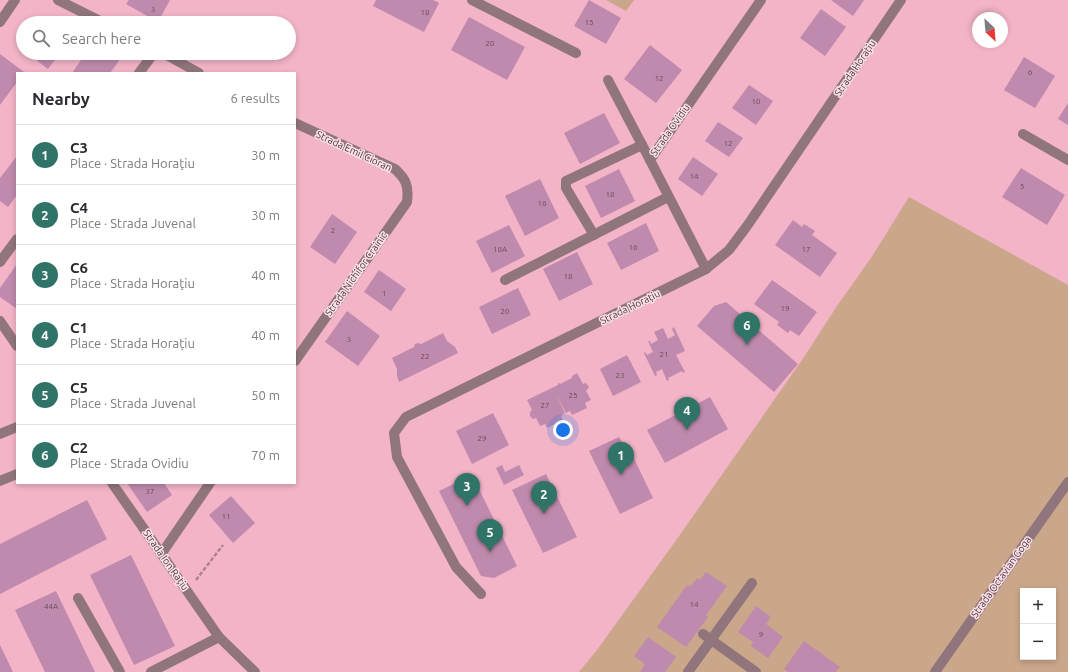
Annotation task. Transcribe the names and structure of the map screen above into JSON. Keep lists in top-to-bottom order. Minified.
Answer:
{"streets":{"street":["Strada Horațiu","Strada Ovidiu","Strada Emil Cioran","Strada Nichifor Crainic","Strada Ion Rațiu","Strada Octavian Goga"]},"crossings":[["Strada Horațiu","Strada Ovidiu"],["Strada Emil Cioran","Strada Nichifor Crainic"]],"house_numbers":["3","18","15","20","6","12","10","12","14","5","18","16","2","16","18A","17","18","1","19","20","3","21","22","23","25","27","29","37","11","14","44A","9"],"north":"bottom right","page":{"search":"Search here","heading":["Nearby","6 results"],"list":[{"mark":"1","name":"C3","note":"Place · Strada Horațiu","value":"30 m"},{"mark":"2","name":"C4","note":"Place · Strada Juvenal","value":"30 m"},{"mark":"3","name":"C6","note":"Place · Strada Horațiu","value":"40 m"},{"mark":"4","name":"C1","note":"Place · Strada Horațiu","value":"40 m"},{"mark":"5","name":"C5","note":"Place · Strada Juvenal","value":"50 m"},{"mark":"6","name":"C2","note":"Place · Strada Ovidiu","value":"70 m"}],"pins":["6","4","1","3","2","5"],"map_buttons":["+","−"]}}
